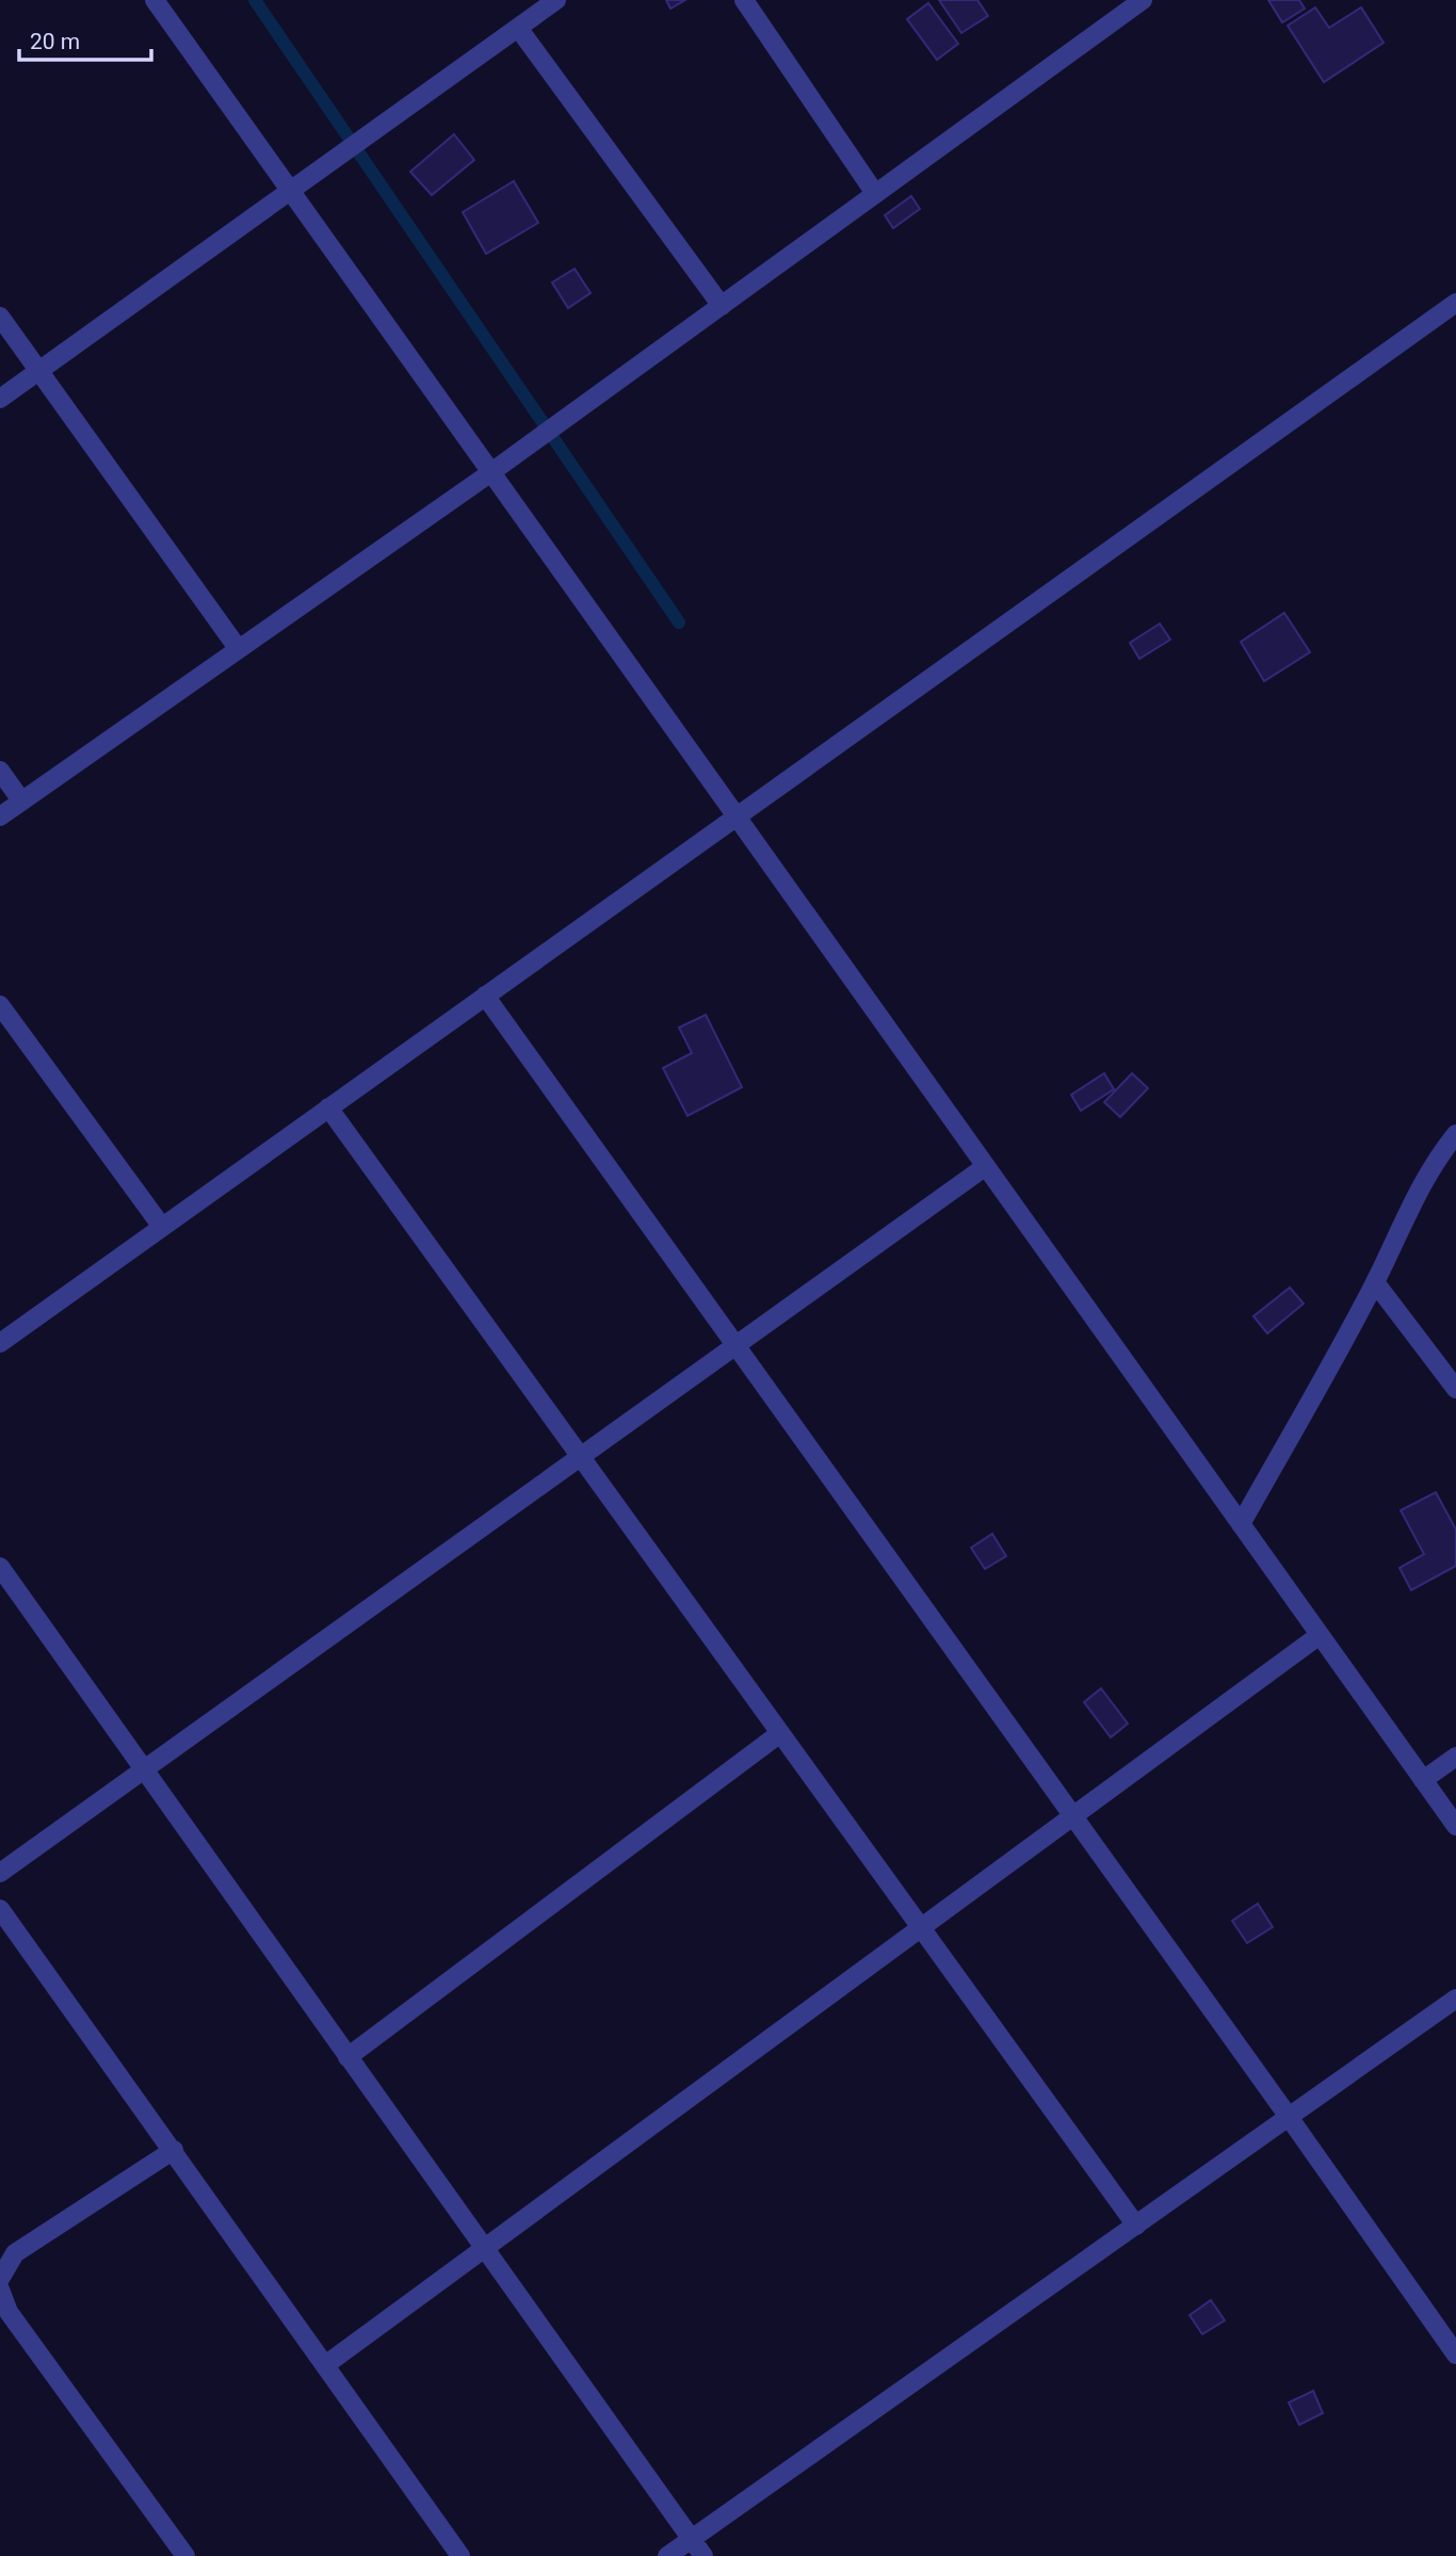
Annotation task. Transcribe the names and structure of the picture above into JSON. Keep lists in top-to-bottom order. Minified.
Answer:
{"scale_bar":"20 m"}
